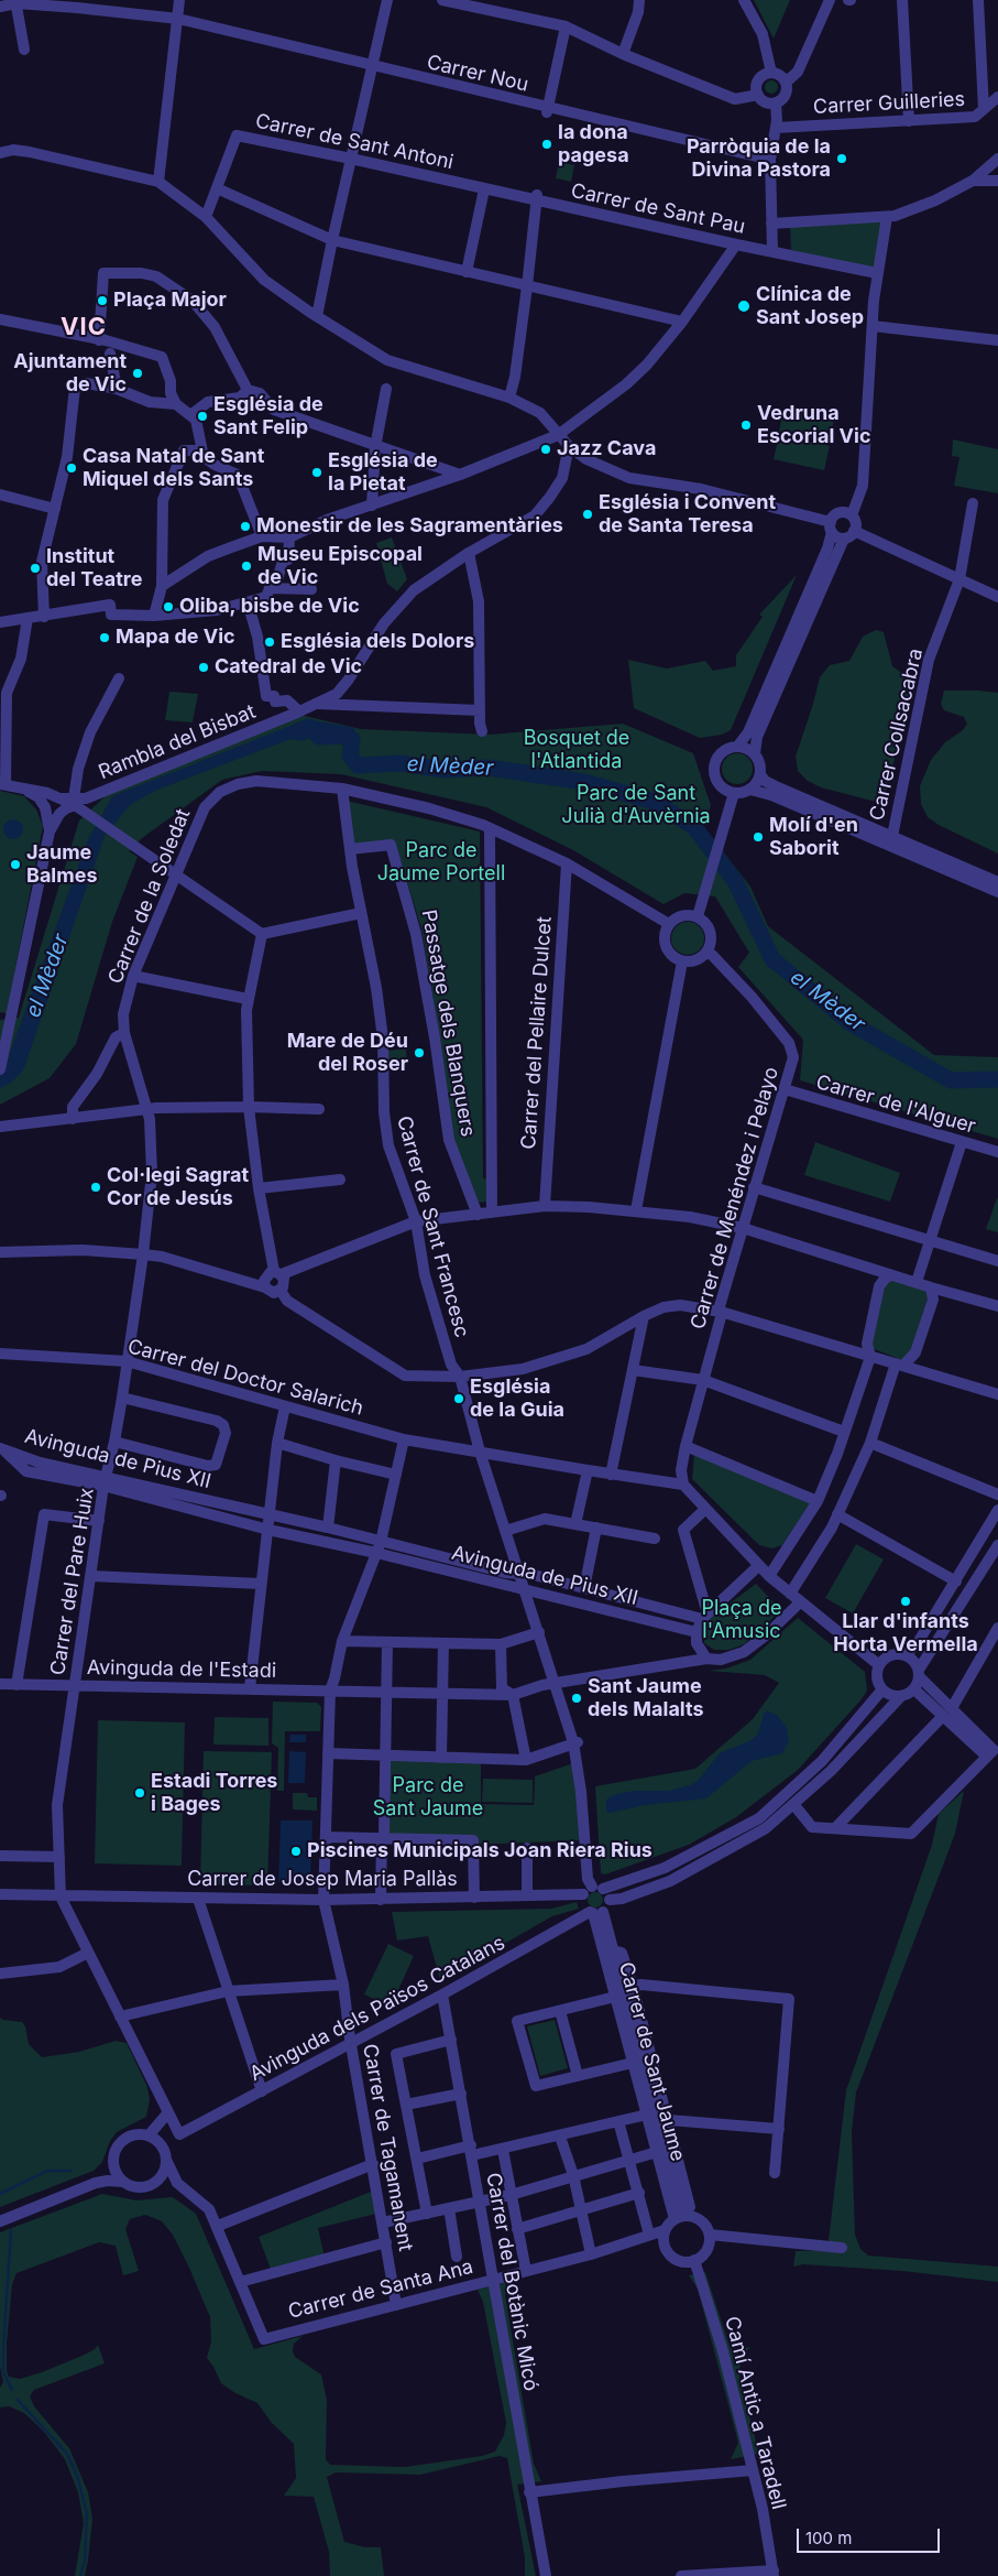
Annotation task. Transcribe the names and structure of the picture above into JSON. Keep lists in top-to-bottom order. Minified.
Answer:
{"streets":{"street":["Carrer Nou","Carrer Guilleries","Carrer de Sant Antoni","Carrer de Sant Pau","Carrer Collsacabra","Rambla del Bisbat","Carrer de la Soledat","Passatge dels Blanquers","Carrer del Pellaire Dulcet","Carrer de l'Alguer","Carrer de Menéndez i Pelayo","Carrer de Sant Francesc","Carrer del Doctor Salarich","Avinguda de Pius XII","Carrer del Pare Huix","Avinguda de l'Estadi","Carrer de Josep Maria Pallàs","Avinguda dels Països Catalans","Carrer de Sant Jaume","Carrer de Tagamanent","Carrer del Botànic Micó","Carrer de Santa Ana","Camí Antic a Taradell"]},"crossings":[["Carrer de Sant Antoni","Carrer de Sant Pau"],["Carrer de la Soledat","Carrer del Pellaire Dulcet"],["Carrer de la Soledat","Carrer de Menéndez i Pelayo"],["Carrer de la Soledat","Carrer de Sant Francesc"],["Carrer de la Soledat","Carrer del Pare Huix"],["Passatge dels Blanquers","Carrer de Sant Francesc"],["Carrer de l'Alguer","Carrer de Menéndez i Pelayo"],["Carrer de Menéndez i Pelayo","Carrer del Doctor Salarich"],["Carrer del Doctor Salarich","Carrer del Pare Huix"],["Carrer del Doctor Salarich","Carrer de Tagamanent"],["Avinguda de Pius XII","Carrer del Pare Huix"],["Avinguda de Pius XII","Carrer de Tagamanent"],["Carrer del Pare Huix","Avinguda de l'Estadi"],["Carrer del Pare Huix","Carrer de Josep Maria Pallàs"],["Avinguda de l'Estadi","Carrer de Tagamanent"],["Carrer de Josep Maria Pallàs","Avinguda dels Països Catalans"],["Carrer de Josep Maria Pallàs","Carrer de Sant Jaume"],["Carrer de Josep Maria Pallàs","Carrer de Tagamanent"],["Avinguda dels Països Catalans","Carrer de Sant Jaume"],["Avinguda dels Països Catalans","Carrer de Tagamanent"],["Avinguda dels Països Catalans","Carrer del Botànic Micó"],["Carrer de Sant Jaume","Carrer de Santa Ana"],["Carrer de Sant Jaume","Camí Antic a Taradell"],["Carrer de Tagamanent","Carrer de Santa Ana"],["Carrer del Botànic Micó","Carrer de Santa Ana"],["Carrer de Santa Ana","Camí Antic a Taradell"]],"districts":["VIC"],"water":["el Mèder"],"parks":["Bosquet de l'Atlantida","Parc de Sant Julià d'Auvèrnia","Parc de Jaume Portell","Plaça de l'Amusic","Parc de Sant Jaume"],"places":["la dona pagesa","Parròquia de la Divina Pastora","Plaça Major","Clínica de Sant Josep","Ajuntament de Vic","Església de Sant Felip","Vedruna Escorial Vic","Jazz Cava","Casa Natal de Sant Miquel dels Sants","Església de la Pietat","Església i Convent de Santa Teresa","Monestir de les Sagramentàries","Museu Episcopal de Vic","Institut del Teatre","Oliba, bisbe de Vic","Mapa de Vic","Església dels Dolors","Catedral de Vic","Molí d'en Saborit","Jaume Balmes","Mare de Déu del Roser","Col·legi Sagrat Cor de Jesús","Església de la Guia","Llar d'infants Horta Vermella","Sant Jaume dels Malalts","Estadi Torres i Bages","Piscines Municipals Joan Riera Rius"],"scale_bar":"100 m"}
